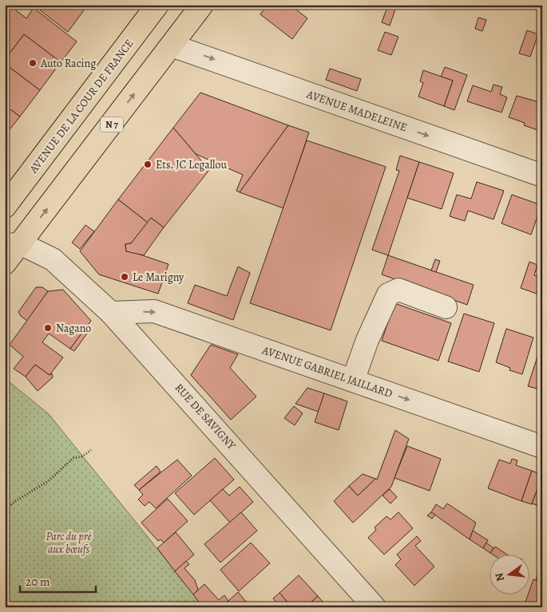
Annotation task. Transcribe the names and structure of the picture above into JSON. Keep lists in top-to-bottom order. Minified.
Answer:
{"streets":{"main road":["AVENUE DE LA COUR DE FRANCE","N 7"],"street":["AVENUE MADELEINE","AVENUE GABRIEL JAILLARD","RUE DE SAVIGNY"]},"crossings":[["AVENUE MADELEINE","N 7"],["N 7","RUE DE SAVIGNY"],["AVENUE GABRIEL JAILLARD","RUE DE SAVIGNY"]],"one_way":["AVENUE MADELEINE","AVENUE GABRIEL JAILLARD"],"parks":["Parc du pré aux bœufs"],"places":["Auto Racing","Ets. JC Legallou","Le Marigny","Nagano"],"scale_bar":"20 m","north":"left"}
